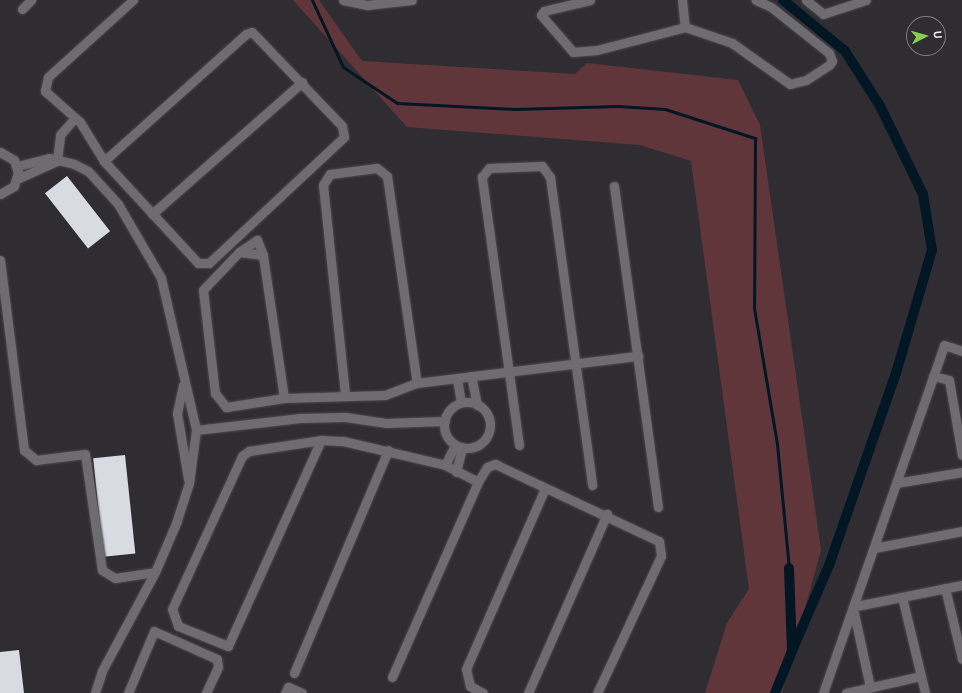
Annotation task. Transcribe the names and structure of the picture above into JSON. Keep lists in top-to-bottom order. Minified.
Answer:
{"north":"right"}
